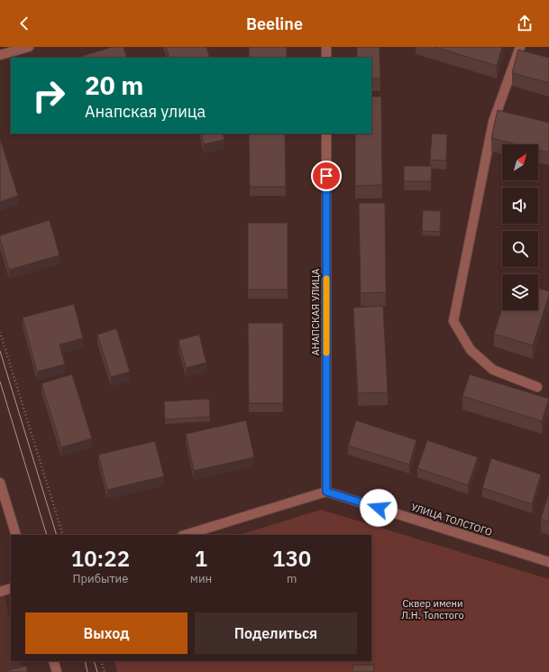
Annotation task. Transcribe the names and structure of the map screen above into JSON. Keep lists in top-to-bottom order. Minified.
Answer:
{"streets":{"street":["АНАПСКАЯ УЛИЦА","УЛИЦА ТОЛСТОГО"]},"crossings":[["АНАПСКАЯ УЛИЦА","УЛИЦА ТОЛСТОГО"]],"parks":["Сквер имени Л.Н. Толстого"],"north":"top right","page":{"header":"Beeline","turn":["20 m","Анапская улица"],"eta":["10:22","Прибытие","1","мин","130","m"],"buttons":["Выход","Поделиться"]}}
